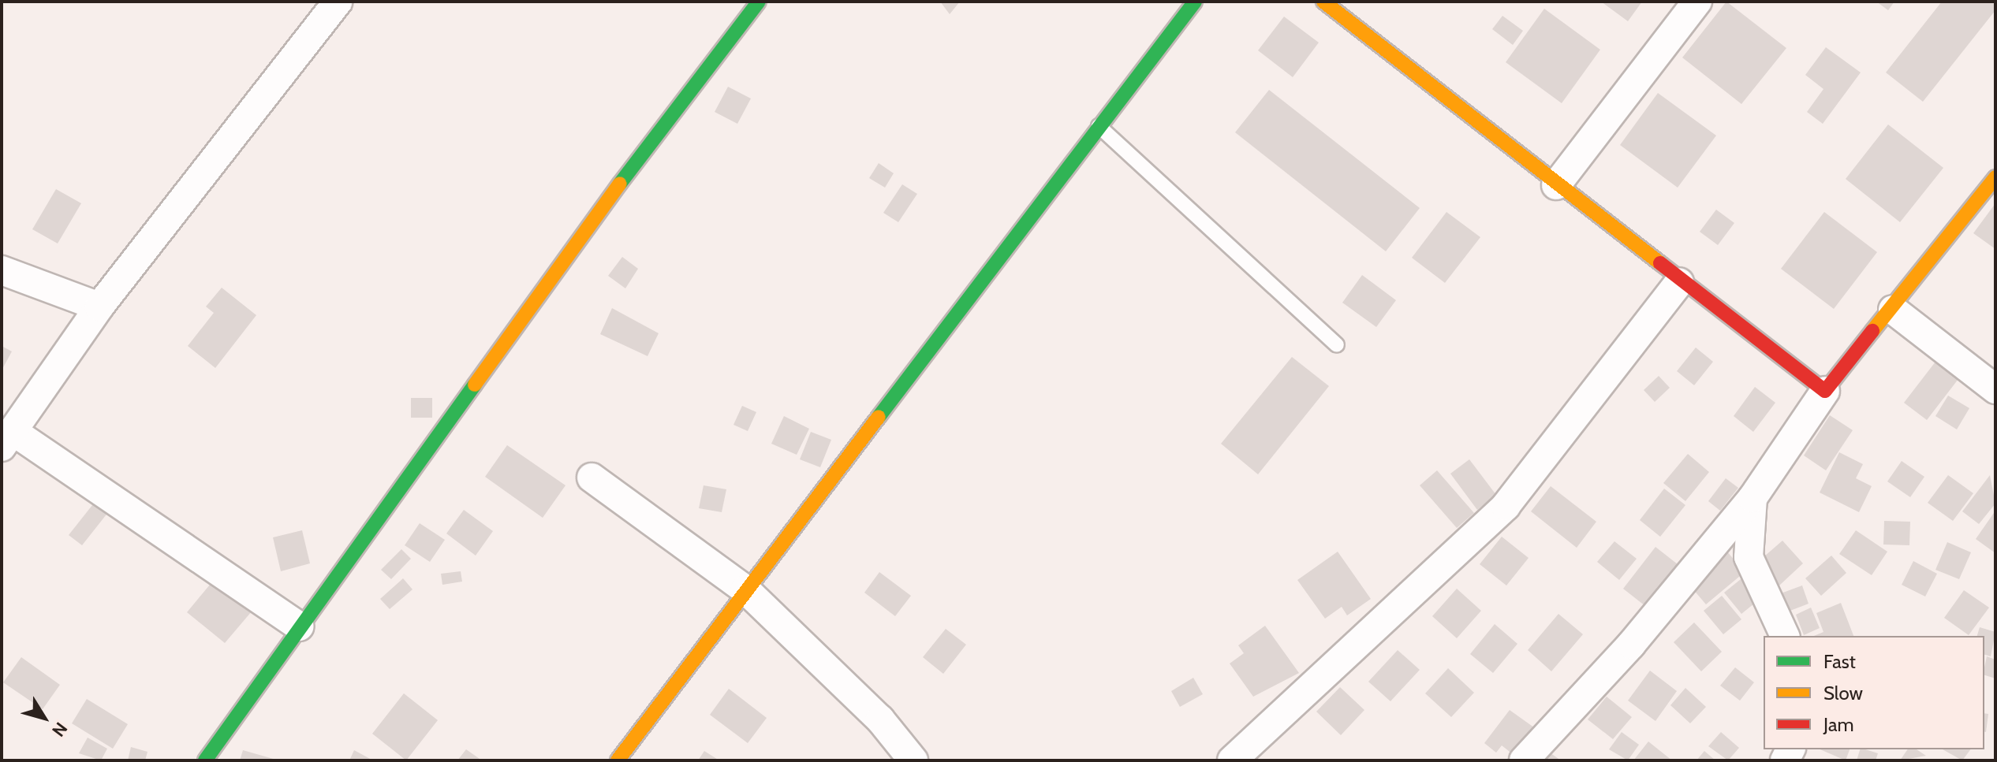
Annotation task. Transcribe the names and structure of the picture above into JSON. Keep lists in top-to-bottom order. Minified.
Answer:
{"legend":["Fast","Slow","Jam"],"north":"bottom right"}
